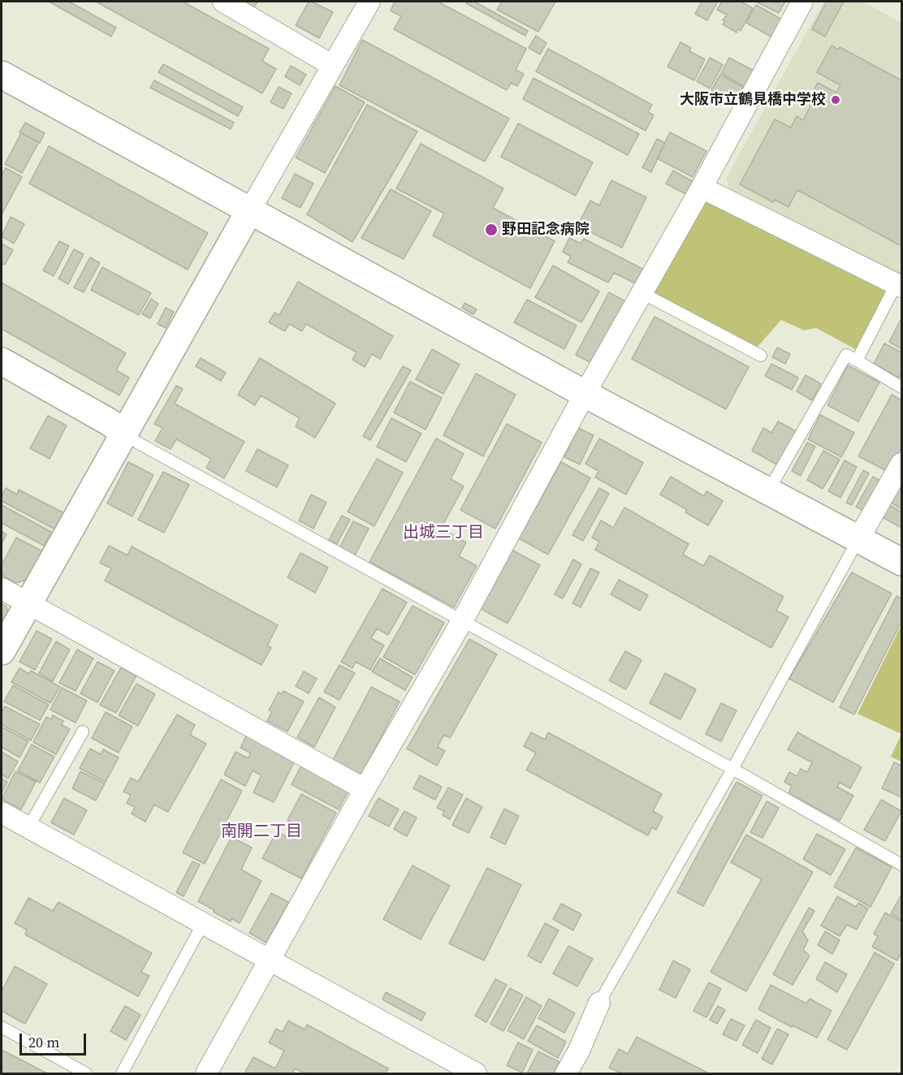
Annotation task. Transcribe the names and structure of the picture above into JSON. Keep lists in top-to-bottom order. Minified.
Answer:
{"districts":["出城三丁目","南開二丁目"],"places":["大阪市立鶴見橋中学校","野田記念病院"],"scale_bar":"20 m"}
